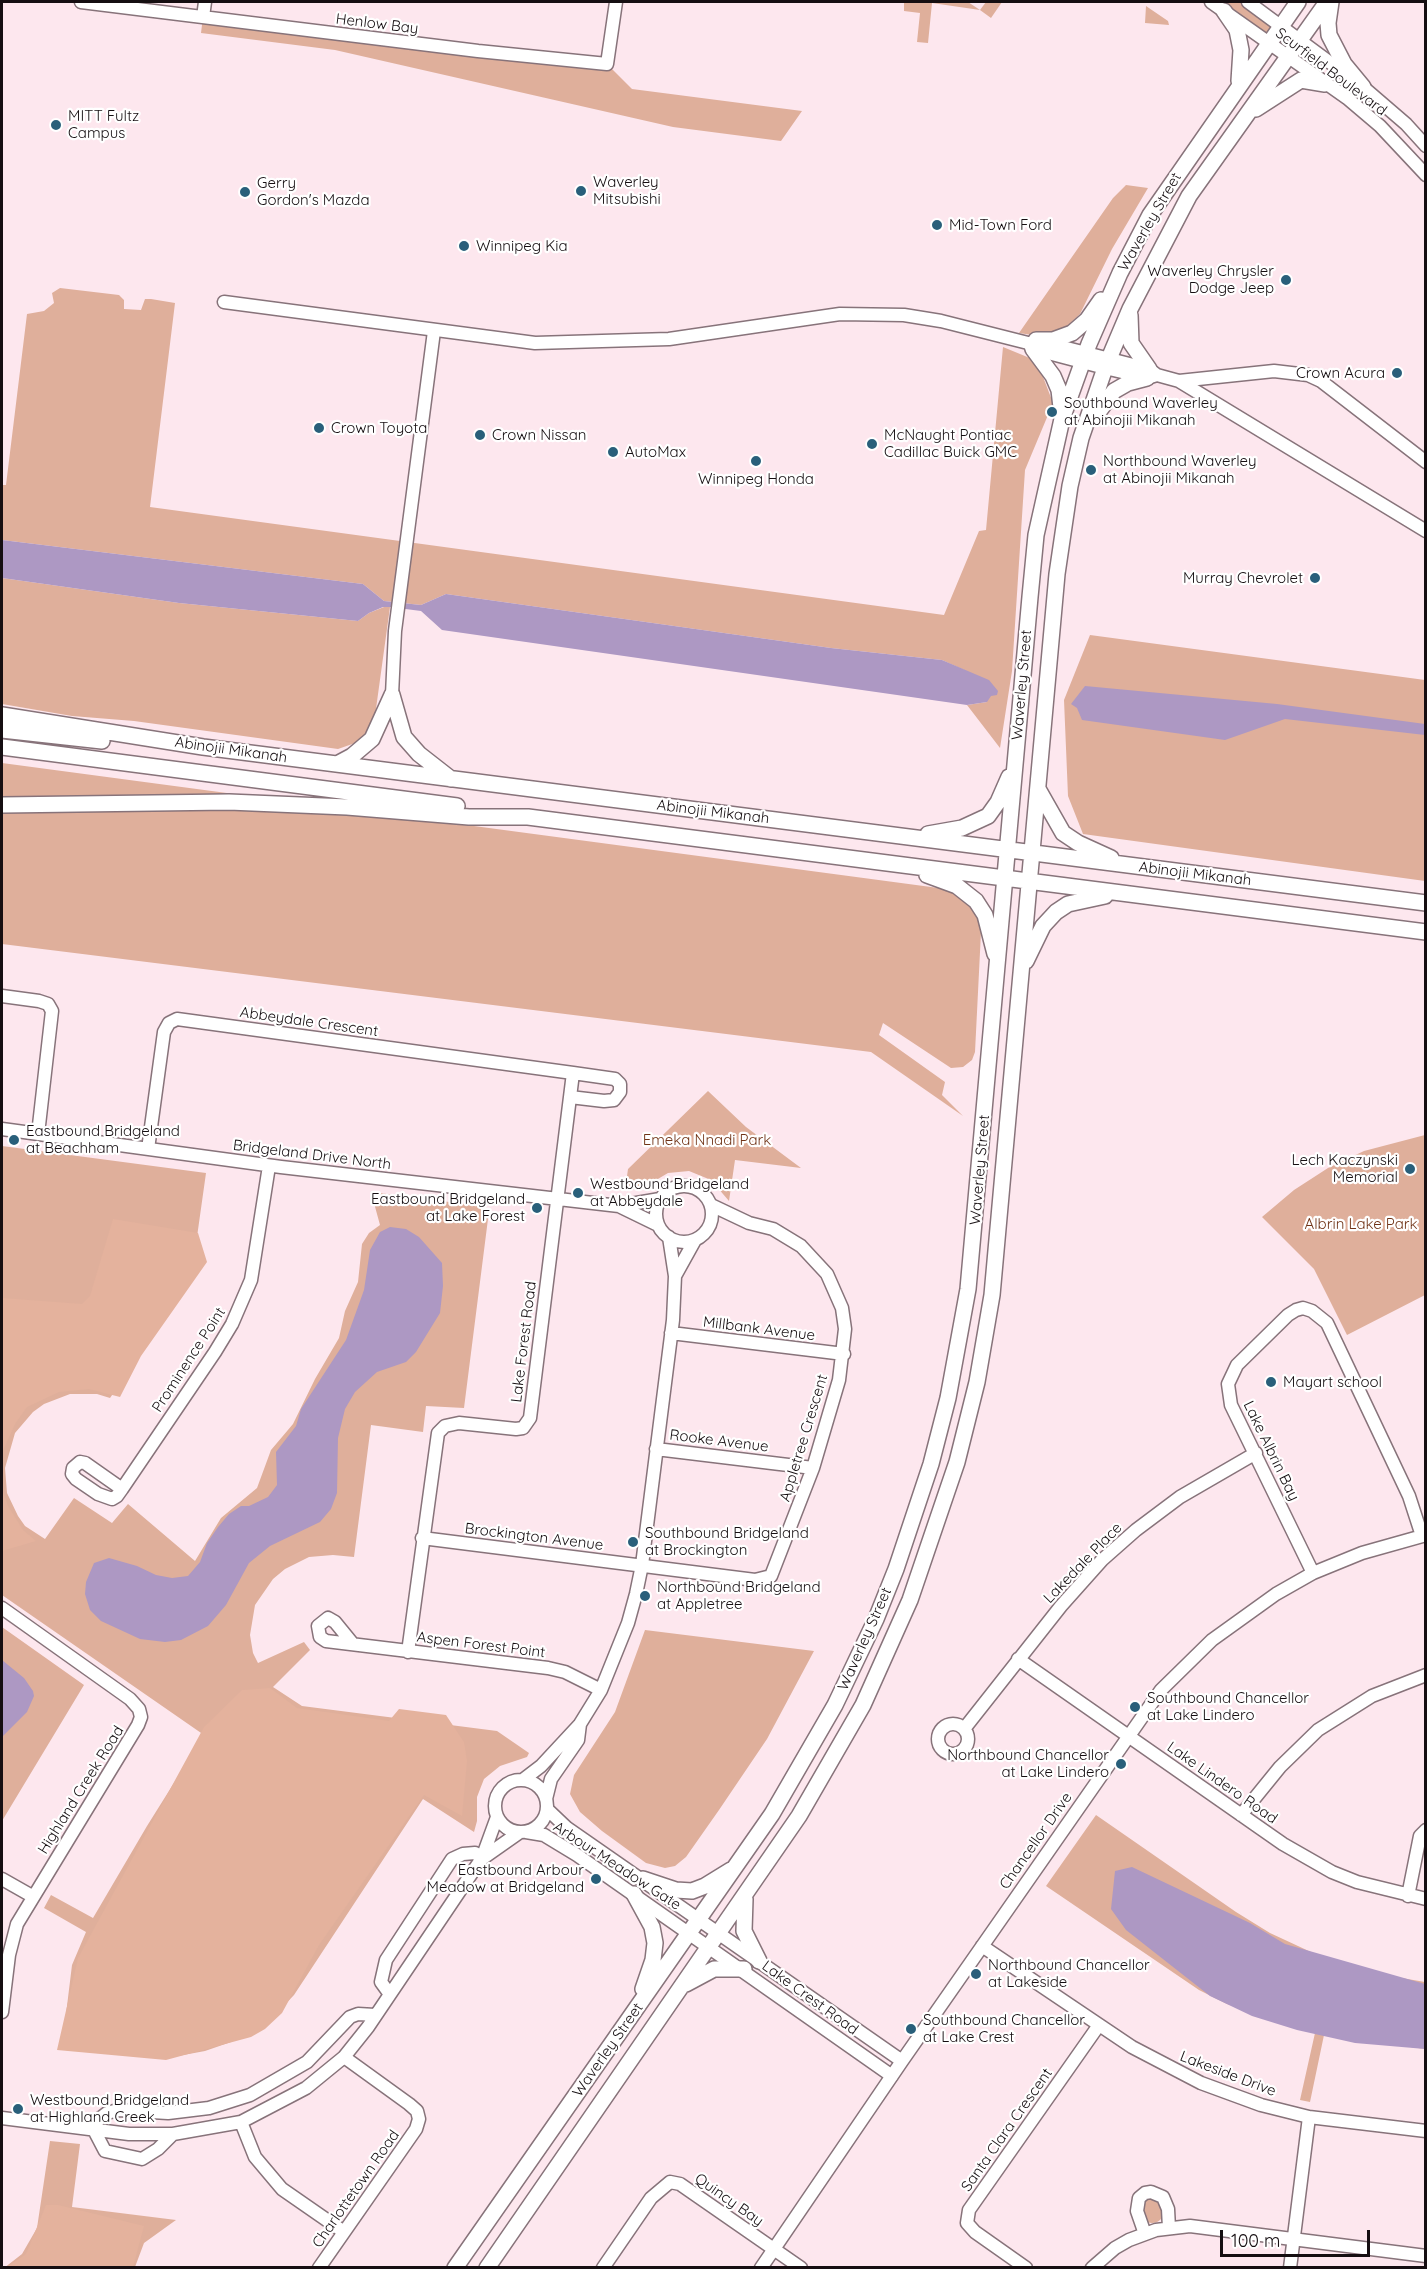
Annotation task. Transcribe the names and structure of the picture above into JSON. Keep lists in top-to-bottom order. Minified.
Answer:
{"streets":{"main road":["Waverley Street","Abinojii Mikanah"],"street":["Henlow Bay","Scurfield Boulevard","Abbeydale Crescent","Bridgeland Drive North","Millbank Avenue","Lake Forest Road","Prominence Point","Appletree Crescent","Rooke Avenue","Lake Albrin Bay","Brockington Avenue","Lakedale Place","Aspen Forest Point","Lake Lindero Road","Highland Creek Road","Chancellor Drive","Arbour Meadow Gate","Lake Crest Road","Lakeside Drive","Santa Clara Crescent","Charlottetown Road","Quincy Bay"]},"crossings":[["Scurfield Boulevard","Waverley Street"],["Waverley Street","Abinojii Mikanah"],["Waverley Street","Arbour Meadow Gate"],["Waverley Street","Lake Crest Road"],["Abbeydale Crescent","Bridgeland Drive North"],["Bridgeland Drive North","Lake Forest Road"],["Bridgeland Drive North","Prominence Point"],["Bridgeland Drive North","Appletree Crescent"],["Millbank Avenue","Appletree Crescent"],["Lake Forest Road","Brockington Avenue"],["Lake Forest Road","Aspen Forest Point"],["Appletree Crescent","Rooke Avenue"],["Appletree Crescent","Brockington Avenue"],["Lake Albrin Bay","Lakedale Place"],["Lake Albrin Bay","Chancellor Drive"],["Lakedale Place","Lake Lindero Road"],["Lake Lindero Road","Chancellor Drive"],["Chancellor Drive","Lake Crest Road"],["Chancellor Drive","Lakeside Drive"],["Chancellor Drive","Quincy Bay"],["Arbour Meadow Gate","Lake Crest Road"],["Lakeside Drive","Santa Clara Crescent"]],"parks":["Emeka Nnadi Park","Albrin Lake Park"],"places":["MITT Fultz Campus","Waverley Mitsubishi","Gerry Gordon's Mazda","Mid-Town Ford","Winnipeg Kia","Waverley Chrysler Dodge Jeep","Crown Acura","Southbound Waverley at Abinojii Mikanah","Crown Toyota","Crown Nissan","McNaught Pontiac Cadillac Buick GMC","AutoMax","Winnipeg Honda","Northbound Waverley at Abinojii Mikanah","Murray Chevrolet","Eastbound Bridgeland at Beachham","Lech Kaczynski Memorial","Westbound Bridgeland at Abbeydale","Eastbound Bridgeland at Lake Forest","Mayart school","Southbound Bridgeland at Brockington","Northbound Bridgeland at Appletree","Southbound Chancellor at Lake Lindero","Northbound Chancellor at Lake Lindero","Eastbound Arbour Meadow at Bridgeland","Northbound Chancellor at Lakeside","Southbound Chancellor at Lake Crest","Westbound Bridgeland at Highland Creek"],"scale_bar":"100 m"}
